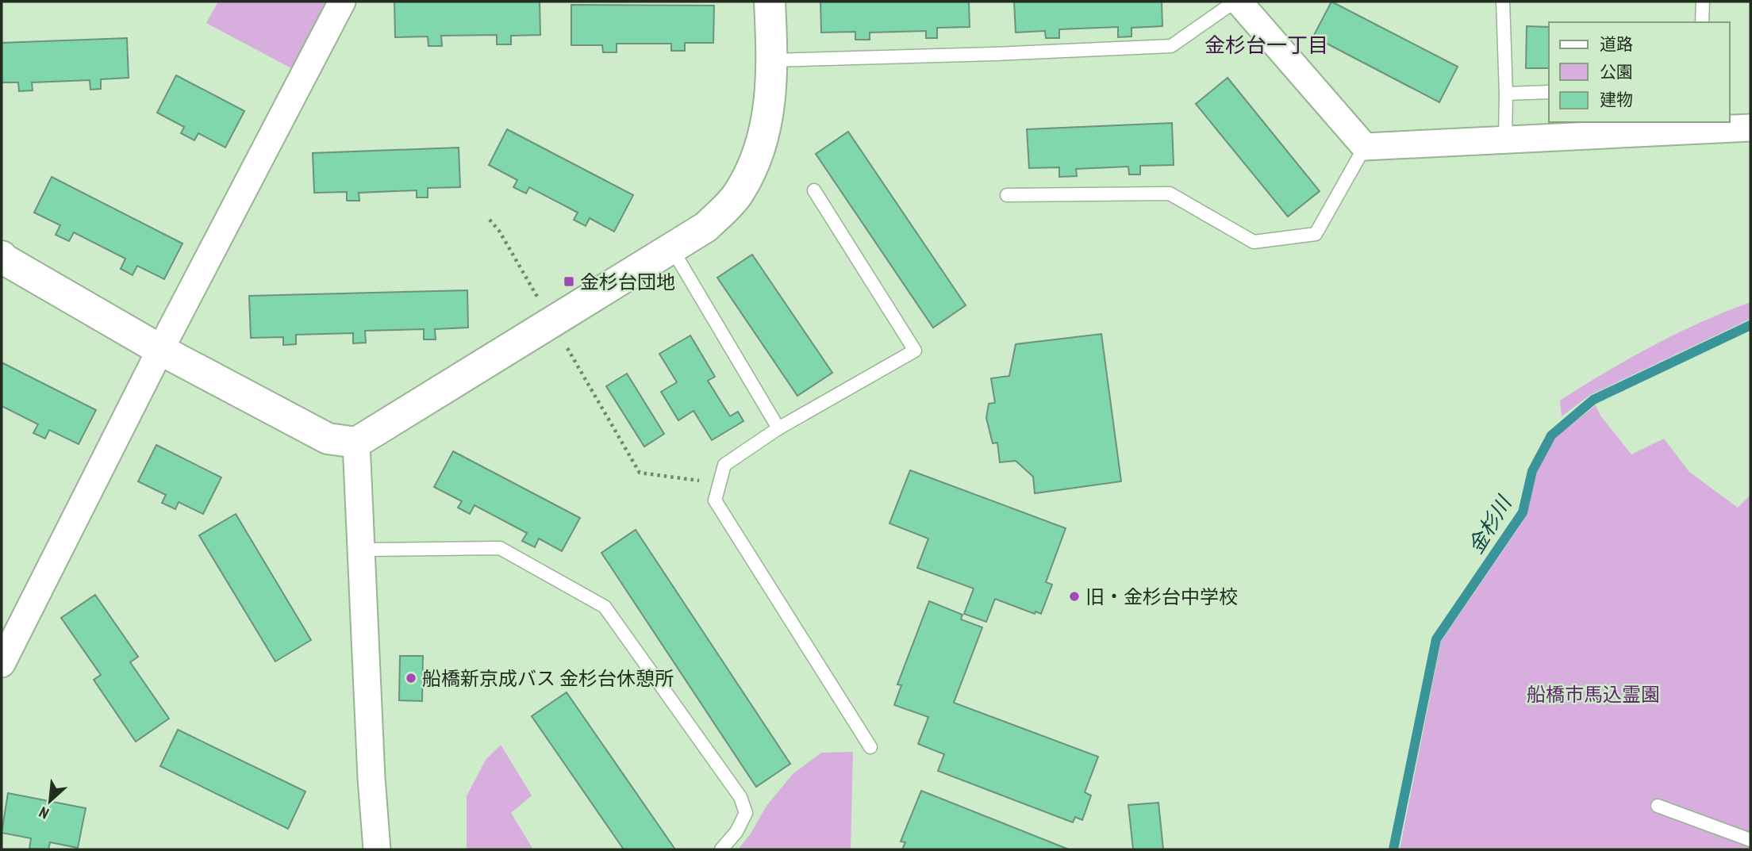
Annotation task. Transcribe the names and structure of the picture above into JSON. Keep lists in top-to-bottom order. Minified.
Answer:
{"districts":["金杉台一丁目"],"water":["金杉川"],"parks":["船橋市馬込霊園"],"places":{"transit":["金杉台団地"],"other":["旧・金杉台中学校","船橋新京成バス 金杉台休憩所"]},"legend":["道路","公園","建物"],"north":"bottom left"}
